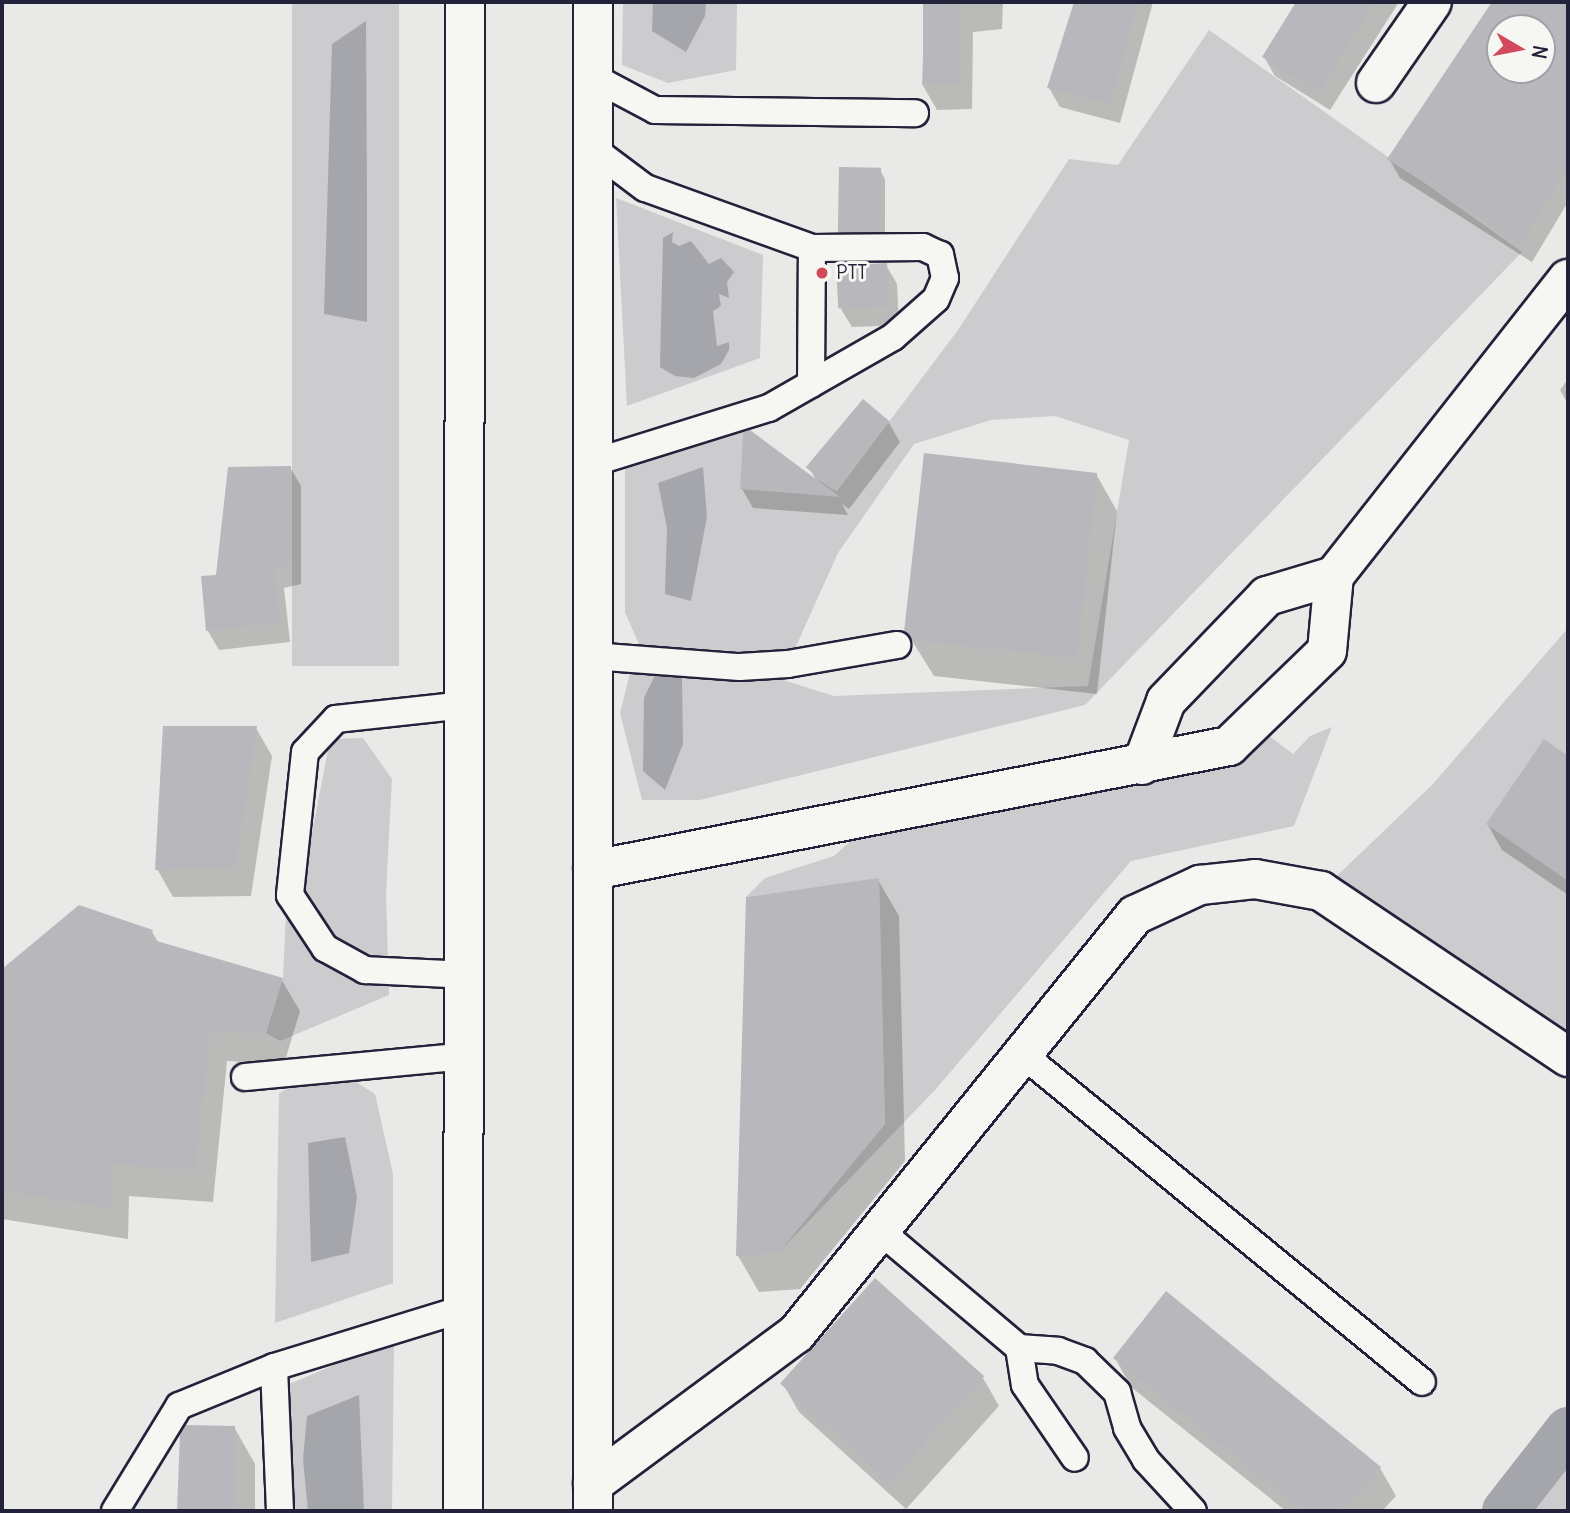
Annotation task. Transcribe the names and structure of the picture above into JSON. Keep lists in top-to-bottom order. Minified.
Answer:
{"places":["PTT"],"north":"right"}
